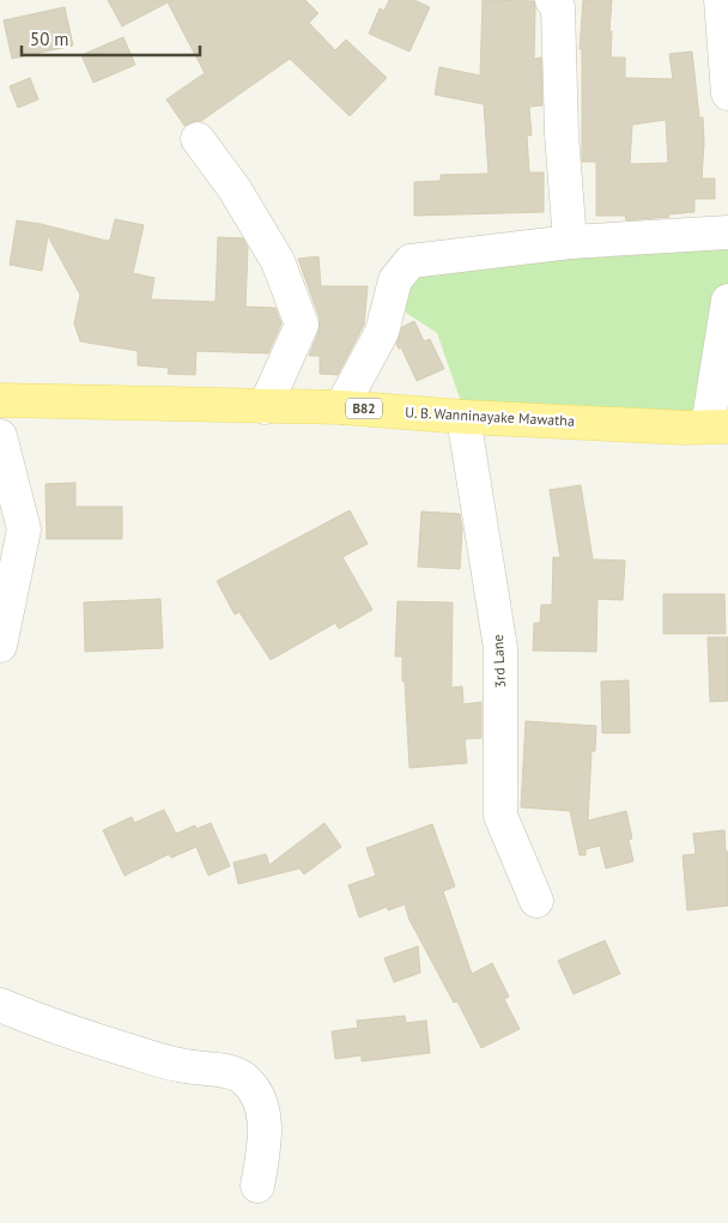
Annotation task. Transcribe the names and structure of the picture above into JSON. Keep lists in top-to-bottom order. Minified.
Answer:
{"streets":{"main road":["B82","U. B. Wanninayake Mawatha"],"street":["3rd Lane"]},"crossings":[["U. B. Wanninayake Mawatha","3rd Lane"]],"scale_bar":"50 m"}
